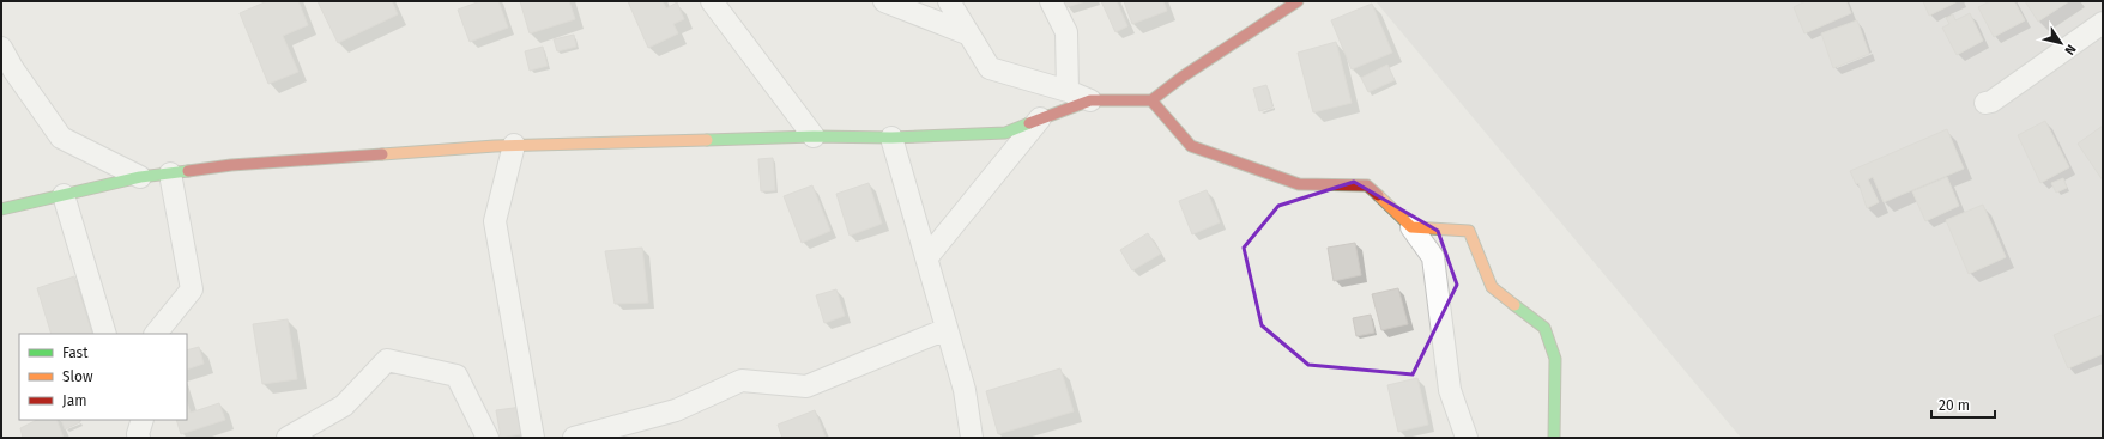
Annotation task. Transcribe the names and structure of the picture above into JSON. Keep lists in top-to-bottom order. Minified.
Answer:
{"legend":["Fast","Slow","Jam"],"scale_bar":"20 m","north":"bottom right"}
